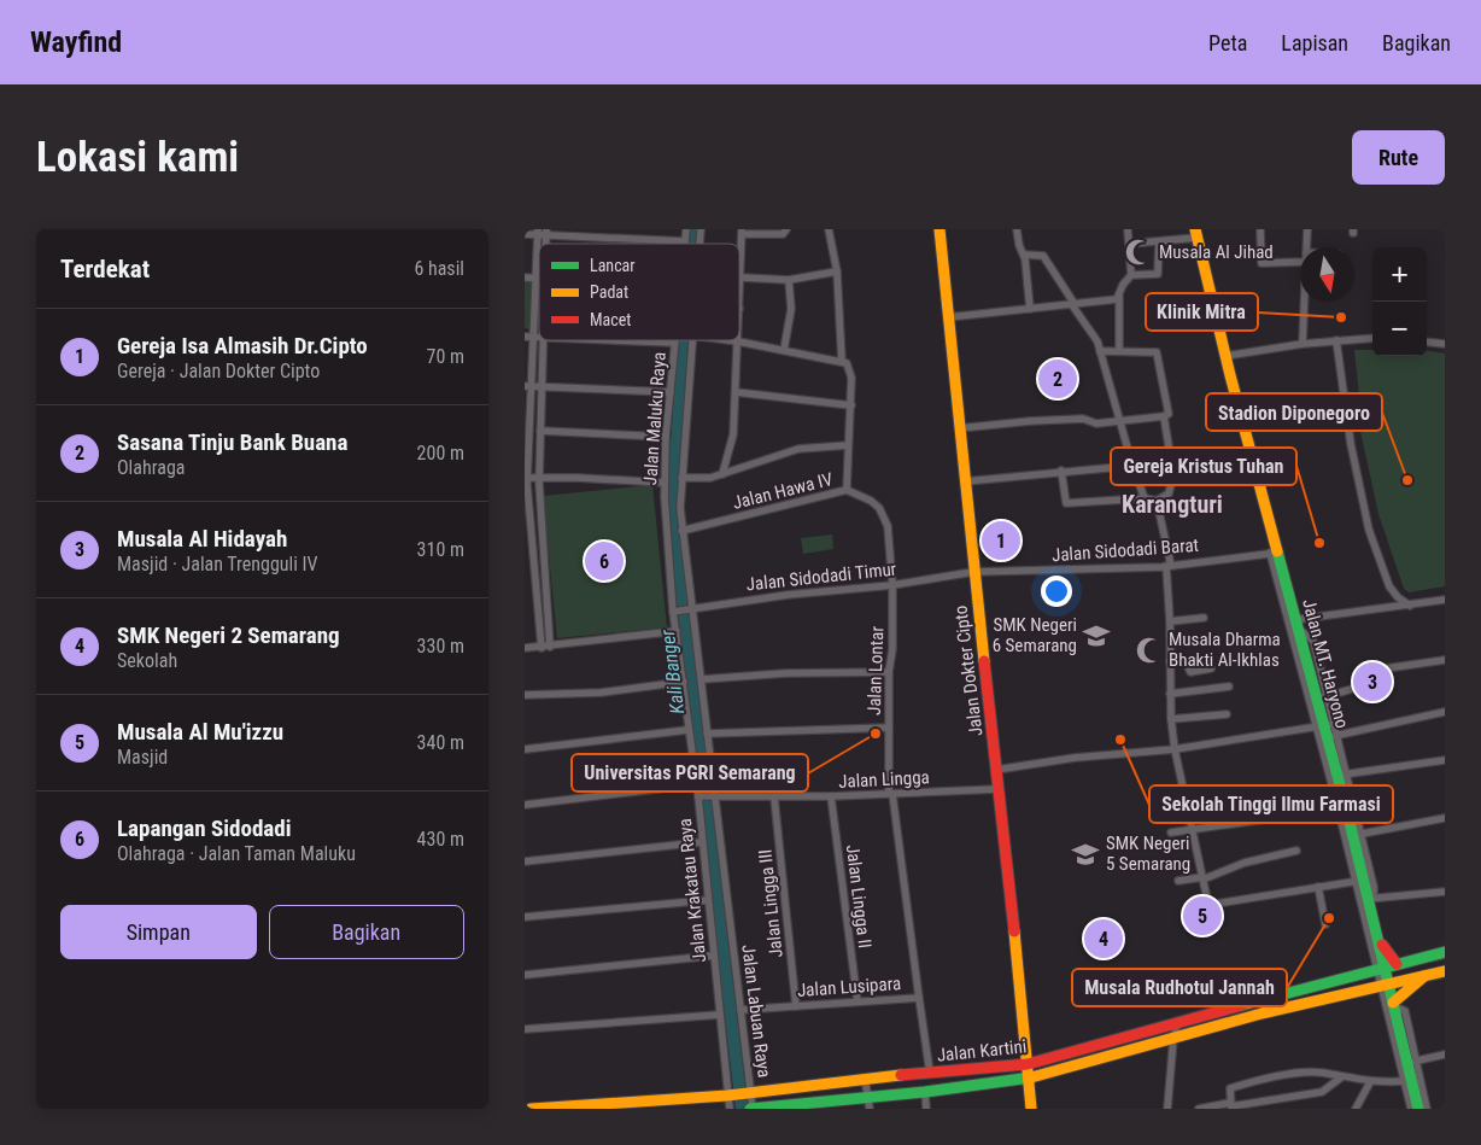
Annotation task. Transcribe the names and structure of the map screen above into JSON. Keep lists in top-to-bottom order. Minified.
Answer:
{"streets":{"main road":["Jalan MT. Haryono","Jalan Dokter Cipto","Jalan Kartini"],"street":["Jalan Maluku Raya","Jalan Hawa IV","Jalan Sidodadi Barat","Jalan Sidodadi Timur","Jalan Lontar","Jalan Lingga","Jalan Krakatau Raya","Jalan Lingga II","Jalan Lingga III","Jalan Lusipara","Jalan Labuan Raya"]},"crossings":[["Jalan Maluku Raya","Jalan Sidodadi Timur"],["Jalan Maluku Raya","Jalan Krakatau Raya"],["Jalan Hawa IV","Jalan Sidodadi Timur"],["Jalan Hawa IV","Jalan Lontar"],["Jalan Hawa IV","Jalan Labuan Raya"],["Jalan Sidodadi Barat","Jalan Sidodadi Timur"],["Jalan Sidodadi Barat","Jalan MT. Haryono"],["Jalan Sidodadi Barat","Jalan Dokter Cipto"],["Jalan Sidodadi Timur","Jalan Lontar"],["Jalan Sidodadi Timur","Jalan Dokter Cipto"],["Jalan Sidodadi Timur","Jalan Krakatau Raya"],["Jalan Sidodadi Timur","Jalan Labuan Raya"],["Jalan MT. Haryono","Jalan Kartini"],["Jalan Lontar","Jalan Lingga"],["Jalan Lontar","Jalan Lusipara"],["Jalan Dokter Cipto","Jalan Lingga"],["Jalan Dokter Cipto","Jalan Kartini"],["Jalan Lingga","Jalan Krakatau Raya"],["Jalan Lingga","Jalan Lingga II"],["Jalan Lingga","Jalan Lingga III"],["Jalan Lingga","Jalan Labuan Raya"],["Jalan Krakatau Raya","Jalan Labuan Raya"],["Jalan Krakatau Raya","Jalan Kartini"],["Jalan Lingga II","Jalan Lusipara"],["Jalan Lingga III","Jalan Lusipara"],["Jalan Lusipara","Jalan Labuan Raya"],["Jalan Lusipara","Jalan Kartini"],["Jalan Labuan Raya","Jalan Kartini"]],"districts":["Karangturi"],"water":["Kali Banger"],"places":{"mosque":["Musala Al Jihad","Musala Dharma Bhakti Al-Ikhlas"],"other":["Klinik Mitra","Stadion Diponegoro","Gereja Kristus Tuhan","Universitas PGRI Semarang","Sekolah Tinggi Ilmu Farmasi","Musala Rudhotul Jannah"],"school or university":["SMK Negeri 6 Semarang","SMK Negeri 5 Semarang"]},"legend":["Lancar","Padat","Macet"],"north":"bottom","page":{"header":"Wayfind","nav":["Peta","Lapisan","Bagikan"],"buttons":["Rute",["Simpan","Bagikan"]],"title":"Lokasi kami","heading":["Terdekat","6 hasil"],"map_buttons":["+","−"],"list":[{"mark":"1","name":"Gereja Isa Almasih Dr.Cipto","note":"Gereja · Jalan Dokter Cipto","value":"70 m"},{"mark":"2","name":"Sasana Tinju Bank Buana","note":"Olahraga","value":"200 m"},{"mark":"3","name":"Musala Al Hidayah","note":"Masjid · Jalan Trengguli IV","value":"310 m"},{"mark":"4","name":"SMK Negeri 2 Semarang","note":"Sekolah","value":"330 m"},{"mark":"5","name":"Musala Al Mu'izzu","note":"Masjid","value":"340 m"},{"mark":"6","name":"Lapangan Sidodadi","note":"Olahraga · Jalan Taman Maluku","value":"430 m"}],"pins":["2","1","6","3","5","4"]}}
